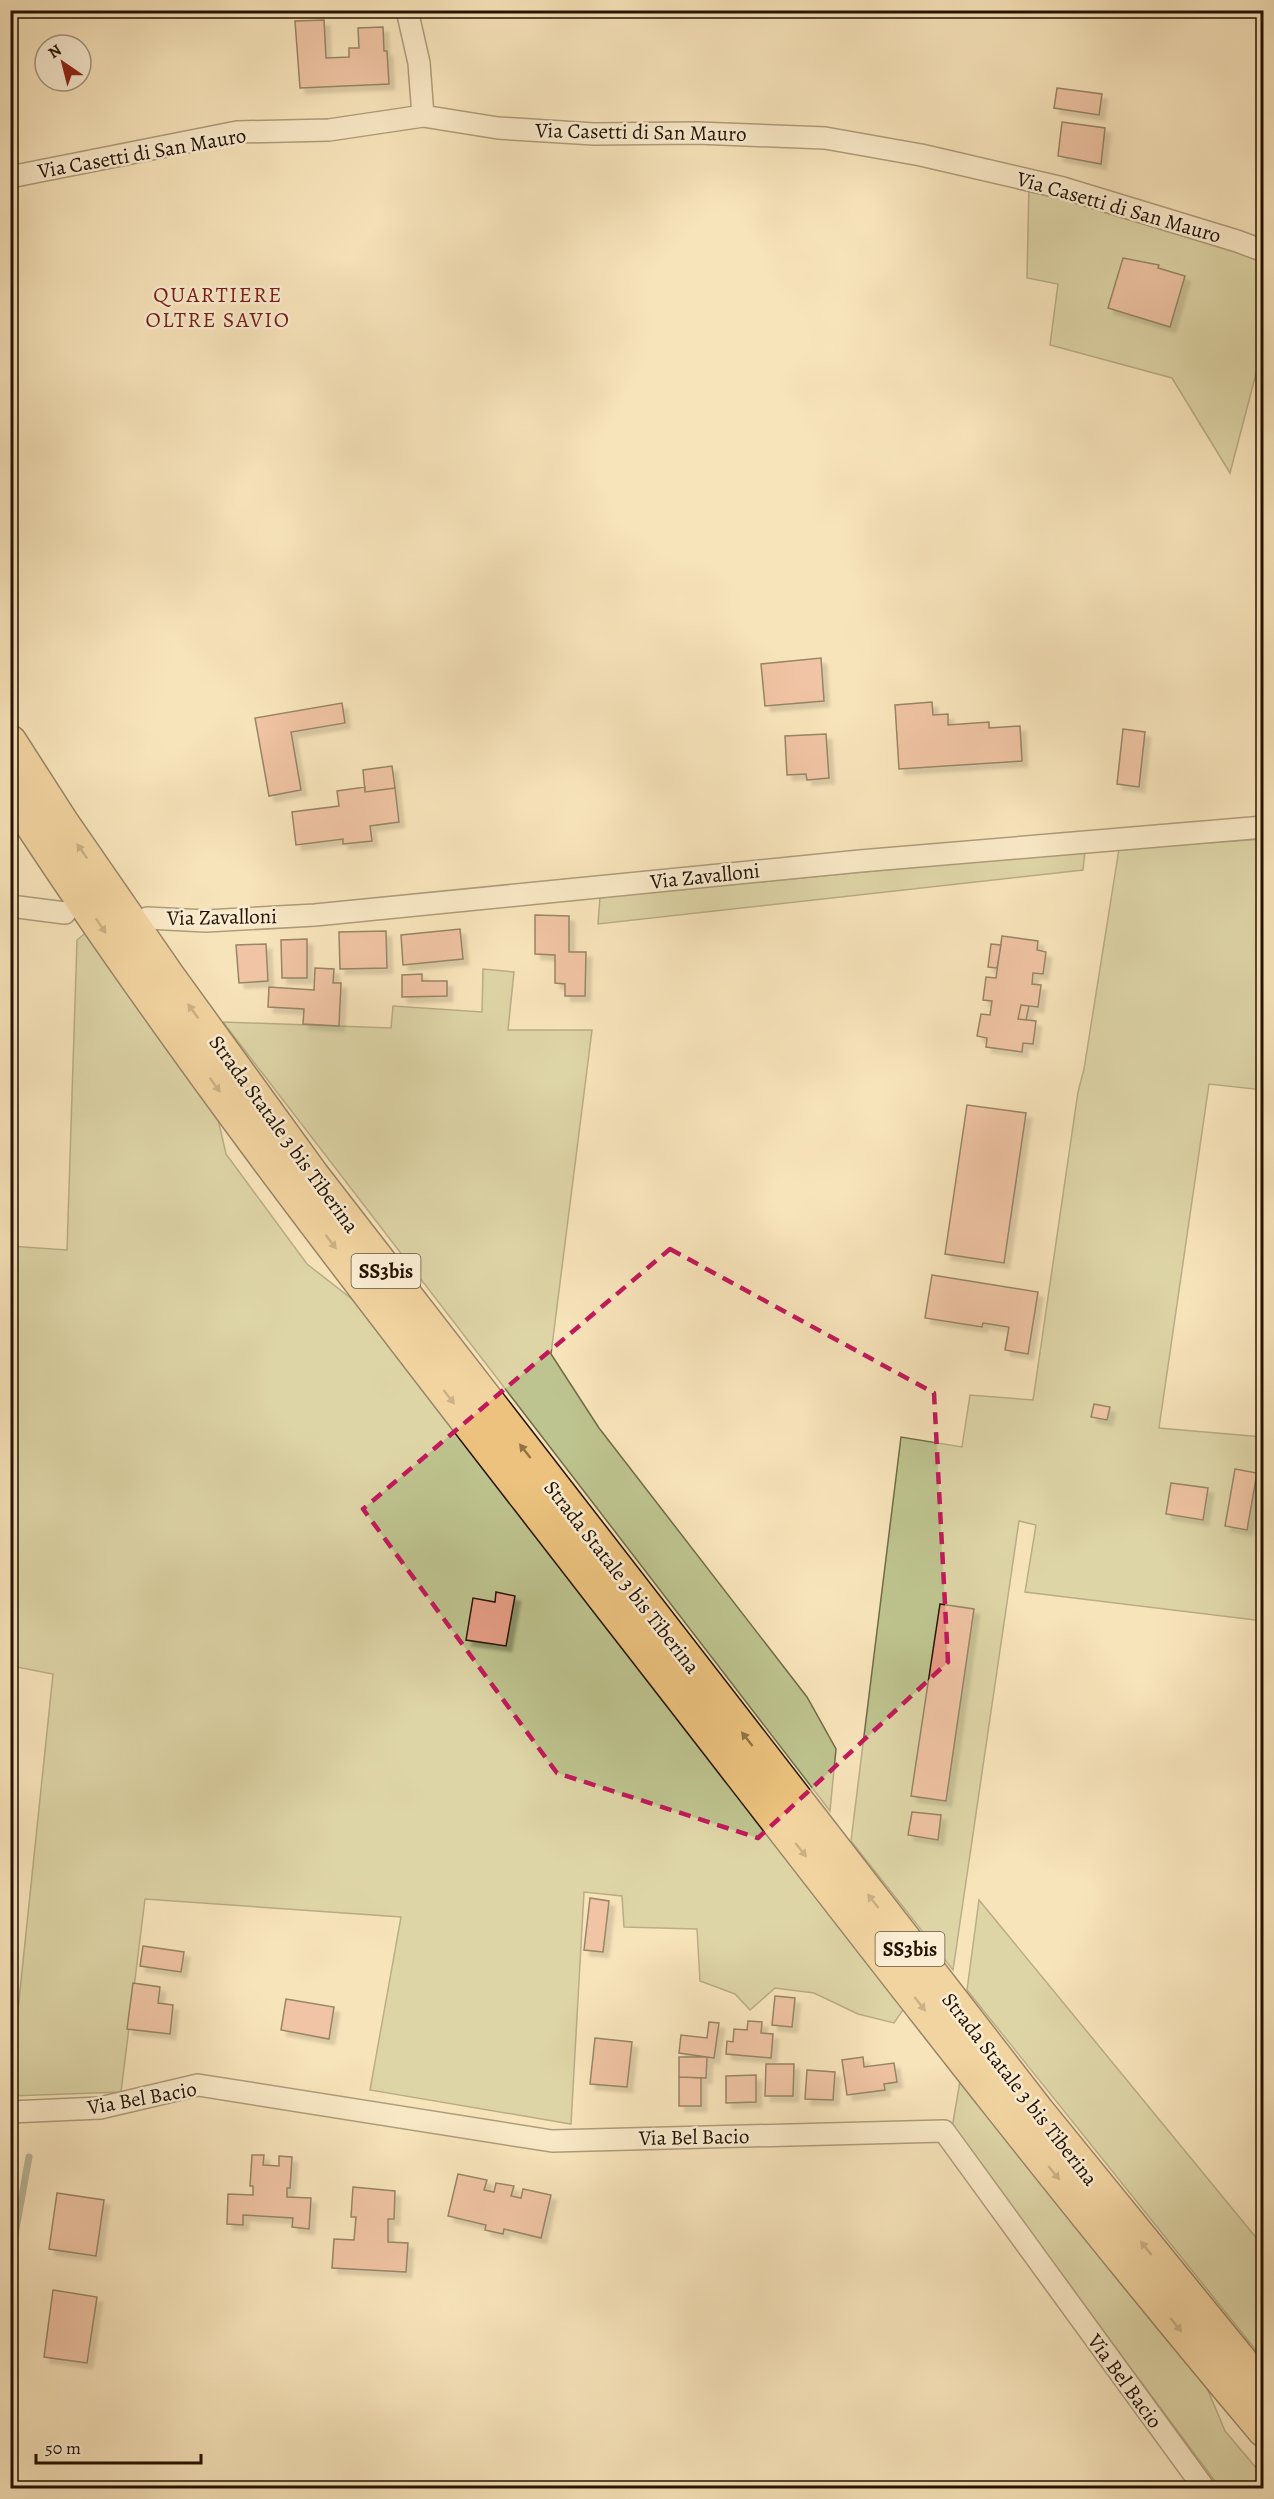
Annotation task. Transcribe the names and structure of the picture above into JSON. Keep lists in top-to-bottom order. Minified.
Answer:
{"streets":{"highway":["Strada Statale 3 bis Tiberina","SS3bis"],"street":["Via Casetti di San Mauro","Via Zavalloni","Via Bel Bacio"]},"districts":["QUARTIERE OLTRE SAVIO"],"scale_bar":"50 m","north":"top left"}
